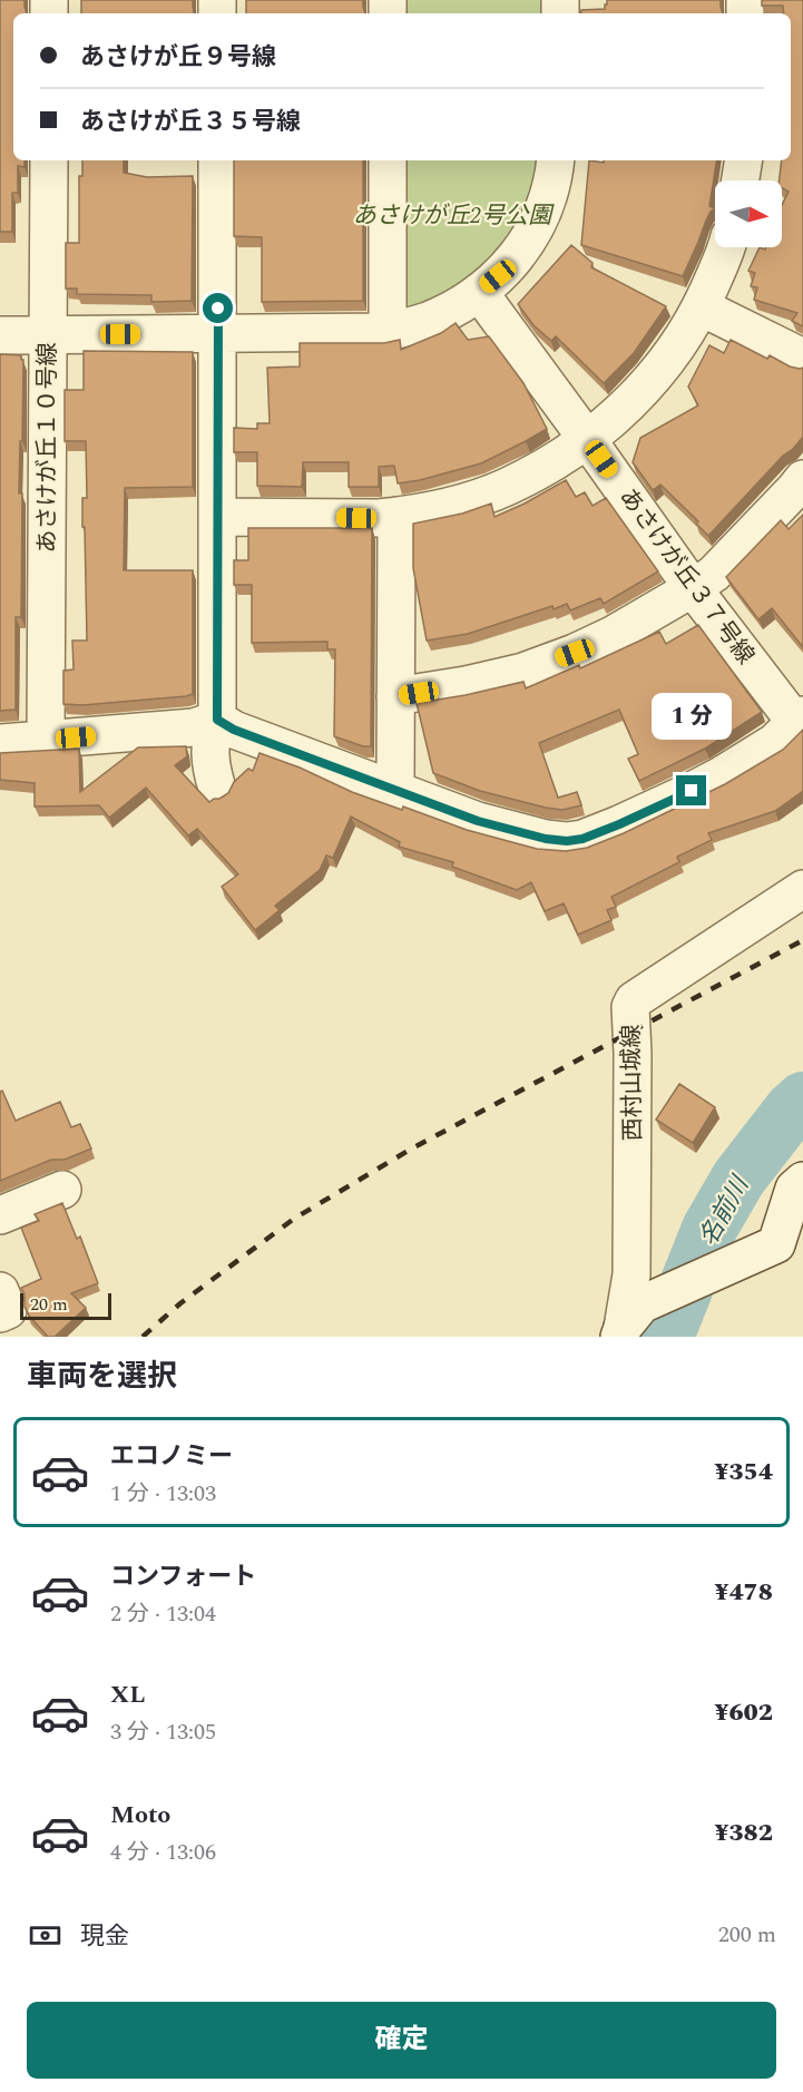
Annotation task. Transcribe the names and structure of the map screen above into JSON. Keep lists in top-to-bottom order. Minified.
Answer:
{"streets":{"street":["あさけが丘１０号線","あさけが丘３７号線","西村山城線"]},"water":["名前川"],"parks":["あさけが丘2号公園"],"scale_bar":"20 m","north":"right","page":{"banner":["あさけが丘９号線","あさけが丘３５号線"],"bubble":"1 分","scale":"20 m","heading":"車両を選択","list":[{"name":"エコノミー","note":"1 分 · 13:03","value":"¥354"},{"name":"コンフォート","note":"2 分 · 13:04","value":"¥478"},{"name":"XL","note":"3 分 · 13:05","value":"¥602"},{"name":"Moto","note":"4 分 · 13:06","value":"¥382"}],"pay":["現金","200 m"],"buttons":"確定"}}
